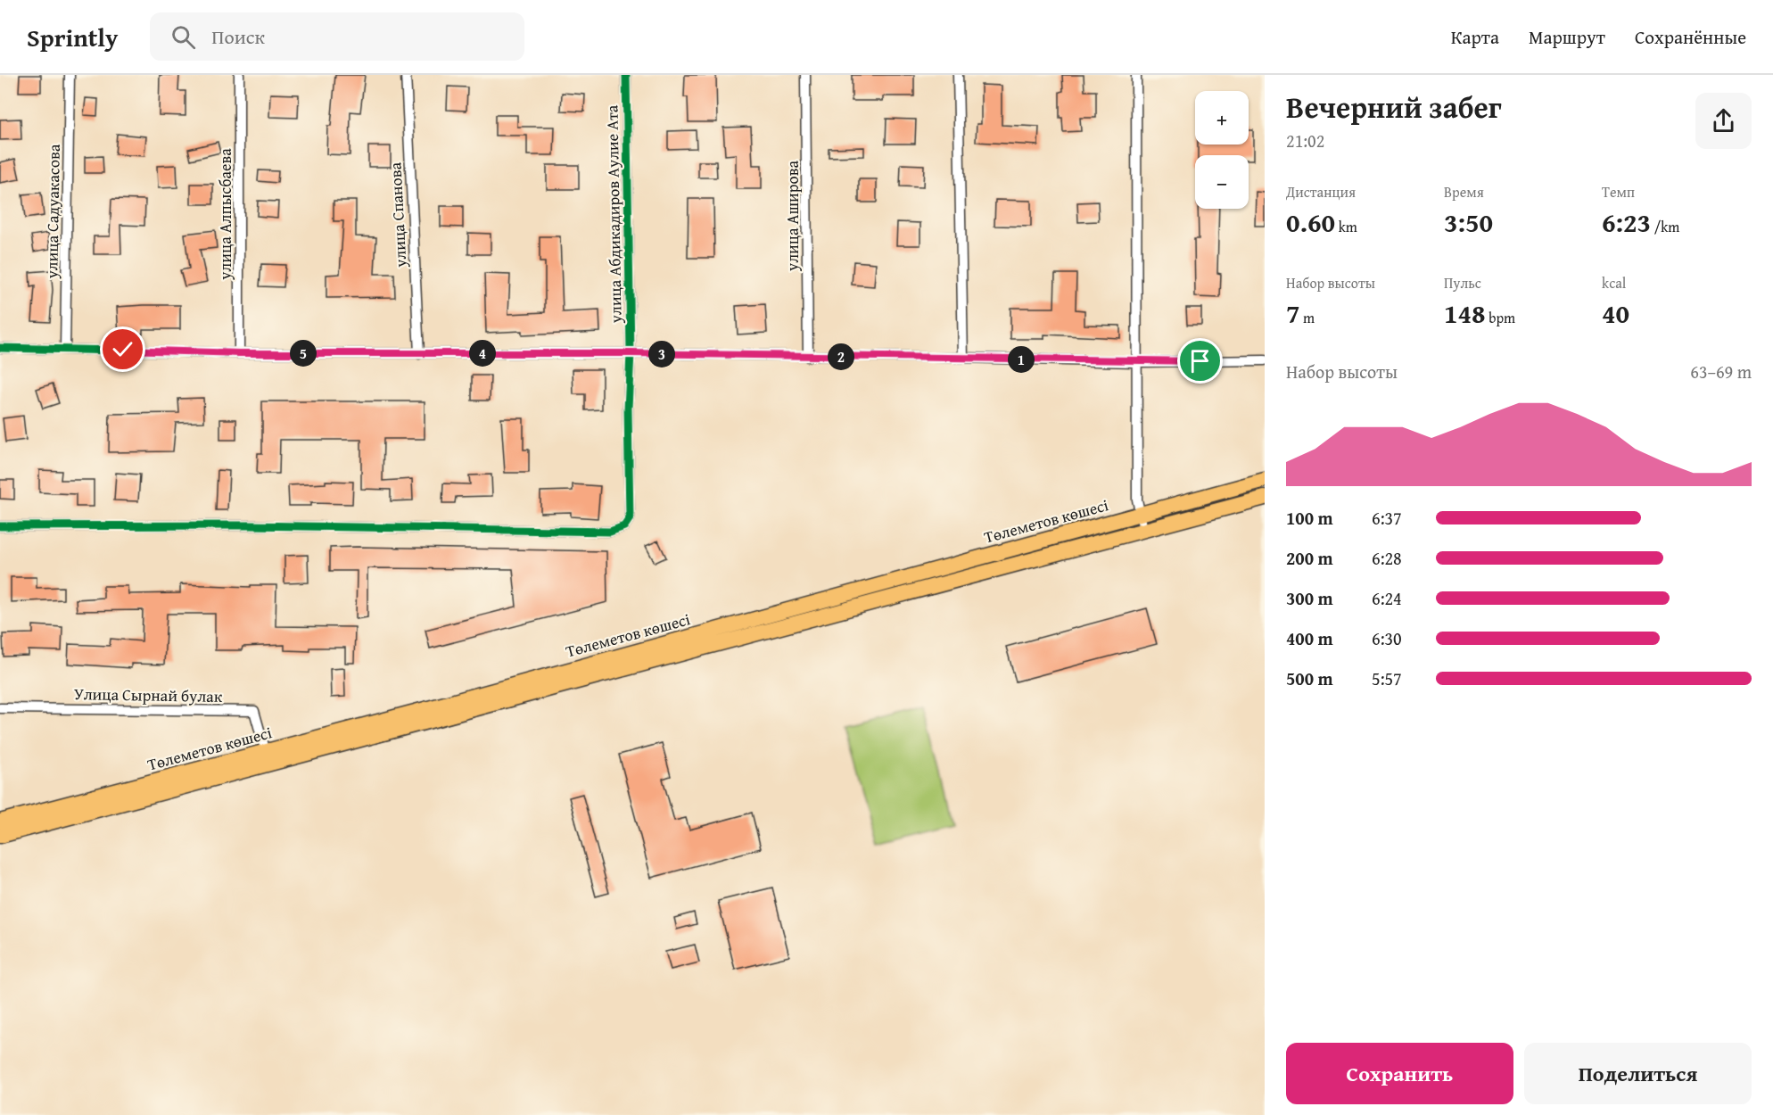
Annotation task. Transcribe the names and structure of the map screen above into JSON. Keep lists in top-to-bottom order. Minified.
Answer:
{"streets":{"main road":["Төлеметов көшесі"],"street":["улица Садуакасова","улица Алпысбаева","улица Абдикадиров Аулие Ата","улица Спанова","улица Аширова","Улица Сырнай булак"]},"crossings":[["Төлеметов көшесі","Улица Сырнай булак"]],"page":{"header":"Sprintly","search":"Поиск","nav":["Карта","Маршрут","Сохранённые"],"heading":["Вечерний забег","21:02"],"map_buttons":["+","−"],"stats":[["Дистанция","0.60 km"],["Время","3:50"],["Темп","6:23 /km"],["Набор высоты","7 m"],["Пульс","148 bpm"],["kcal","40"]],"pins":["4","5","3","2","1"],"chart":["Набор высоты","63–69 m"],"list":[{"name":"100 m","note":"6:37"},{"name":"200 m","note":"6:28"},{"name":"300 m","note":"6:24"},{"name":"400 m","note":"6:30"},{"name":"500 m","note":"5:57"}],"buttons":["Сохранить","Поделиться"]}}
